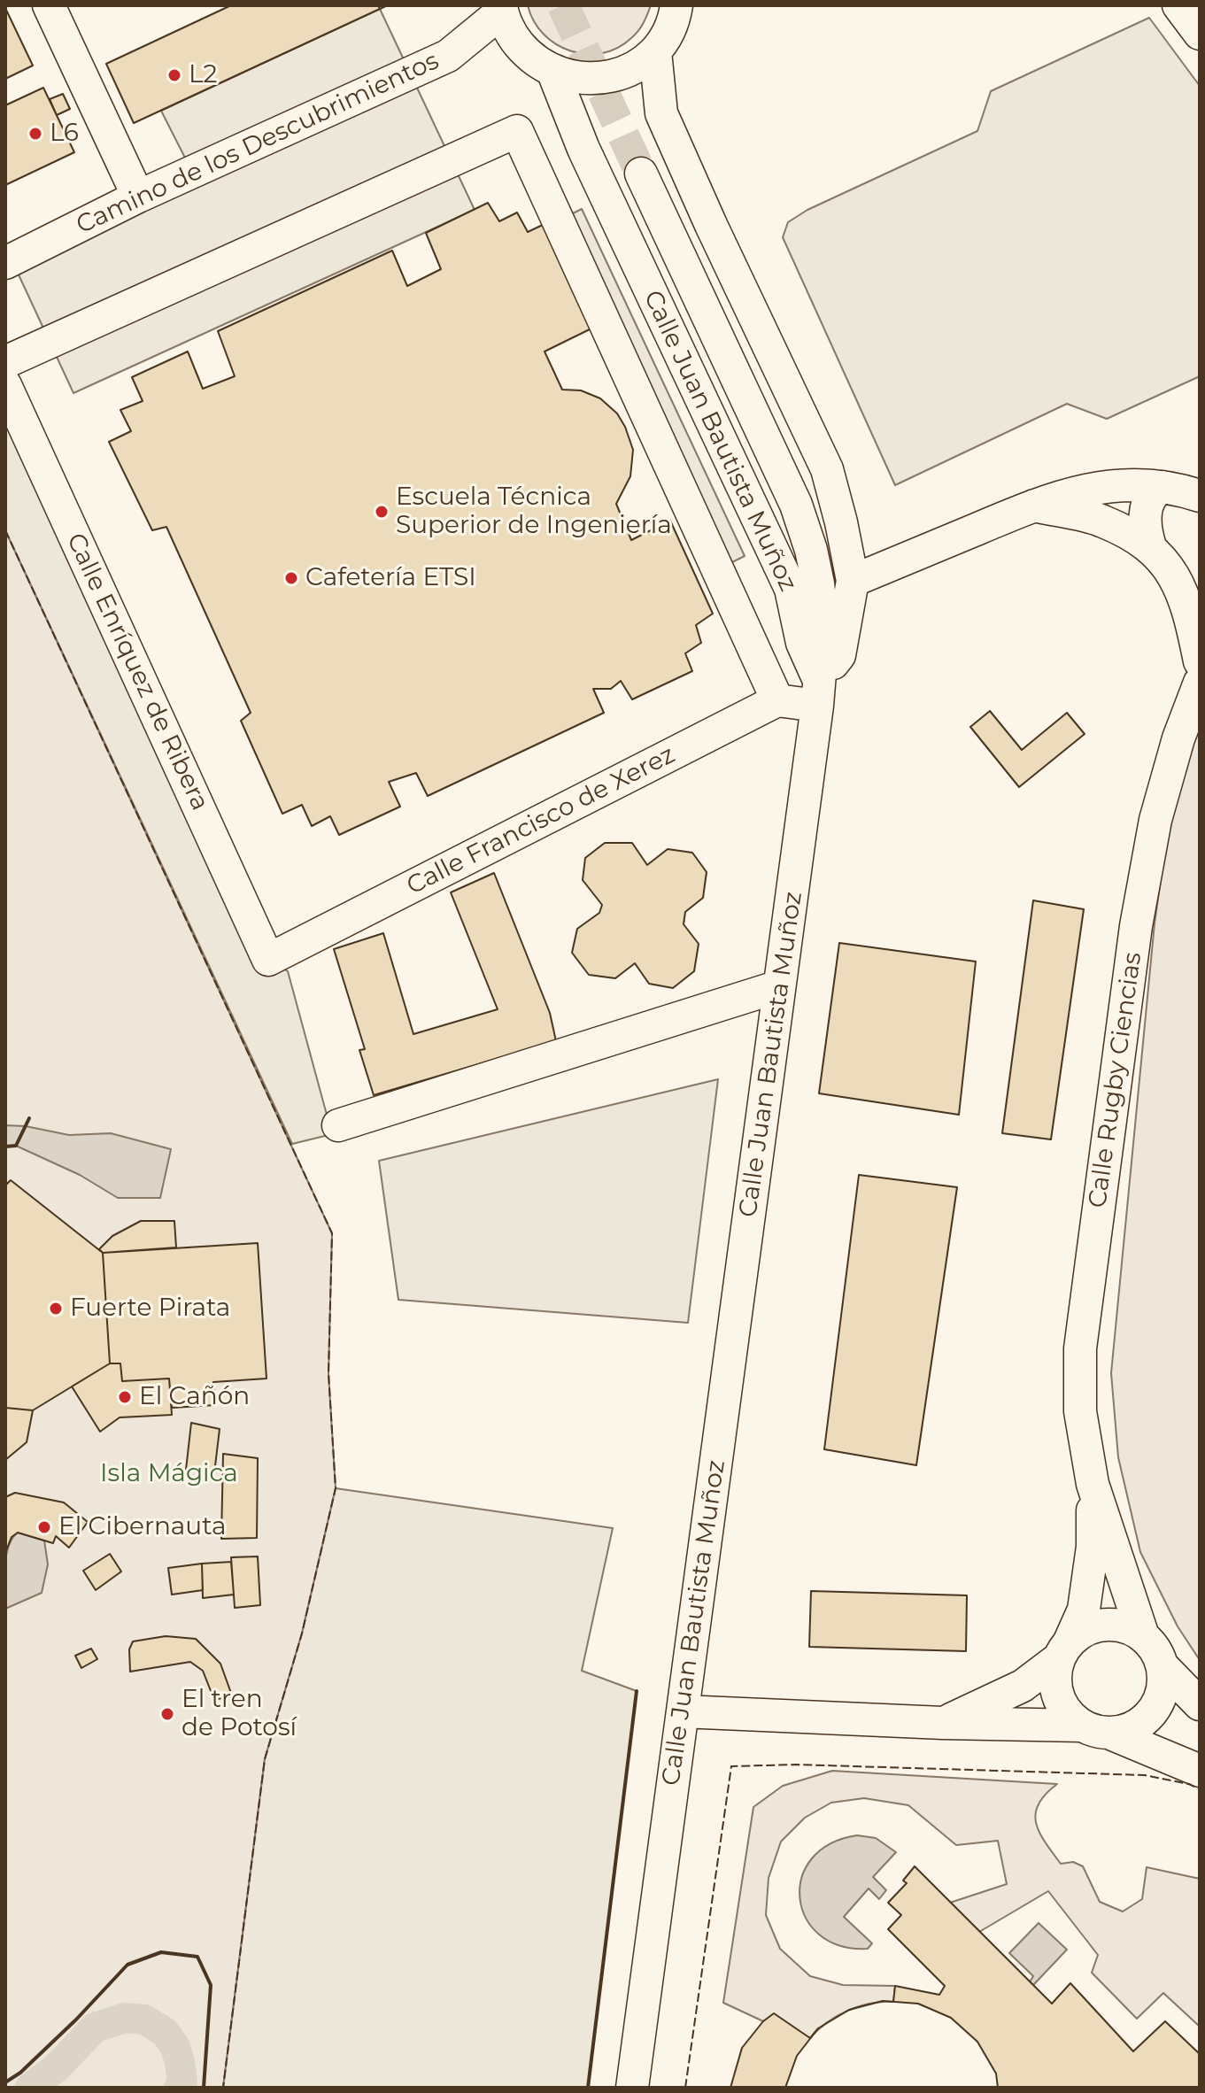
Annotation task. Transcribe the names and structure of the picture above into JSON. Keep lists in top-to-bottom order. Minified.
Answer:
{"streets":{"street":["Camino de los Descubrimientos","Calle Juan Bautista Muñoz","Calle Enríquez de Ribera","Calle Francisco de Xerez","Calle Rugby Ciencias"]},"crossings":[["Calle Enríquez de Ribera","Calle Francisco de Xerez"]],"parks":["Isla Mágica"],"places":["L2","L6","Escuela Técnica Superior de Ingeniería","Cafetería ETSI","Fuerte Pirata","El Cañón","El Cibernauta","El tren de Potosí"]}
